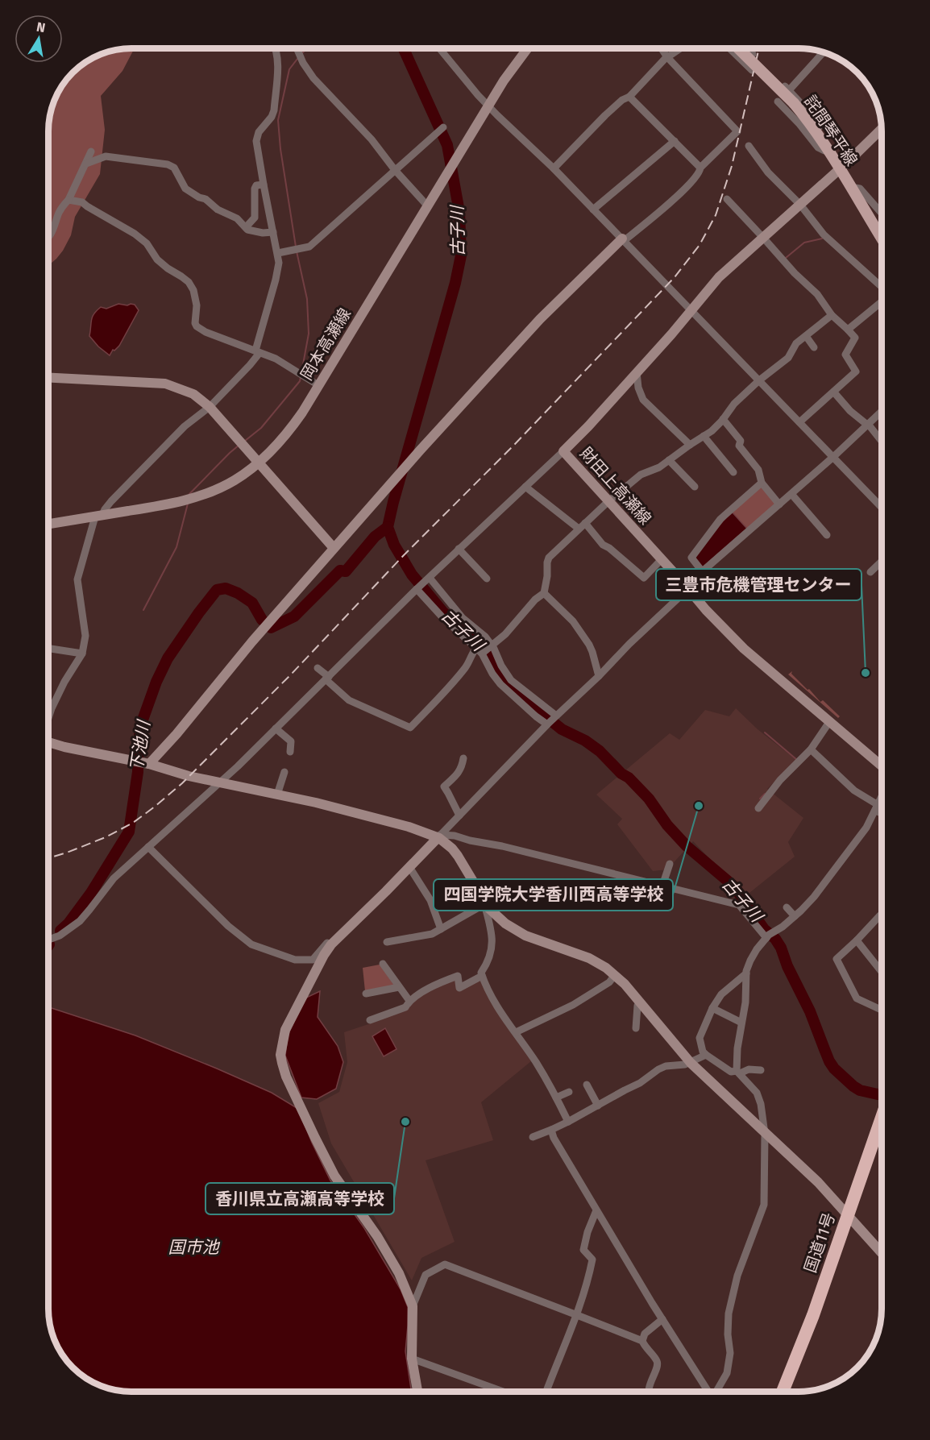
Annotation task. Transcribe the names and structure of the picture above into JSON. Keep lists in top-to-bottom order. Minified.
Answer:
{"streets":{"highway":["国道11号"],"main road":["詫間琴平線"],"street":["岡本高瀬線","財田上高瀬線"]},"crossings":[["詫間琴平線","財田上高瀬線"]],"water":["古子川","下池川","国市池"],"places":["三豊市危機管理センター","四国学院大学香川西高等学校","香川県立高瀬高等学校"],"north":"top"}
